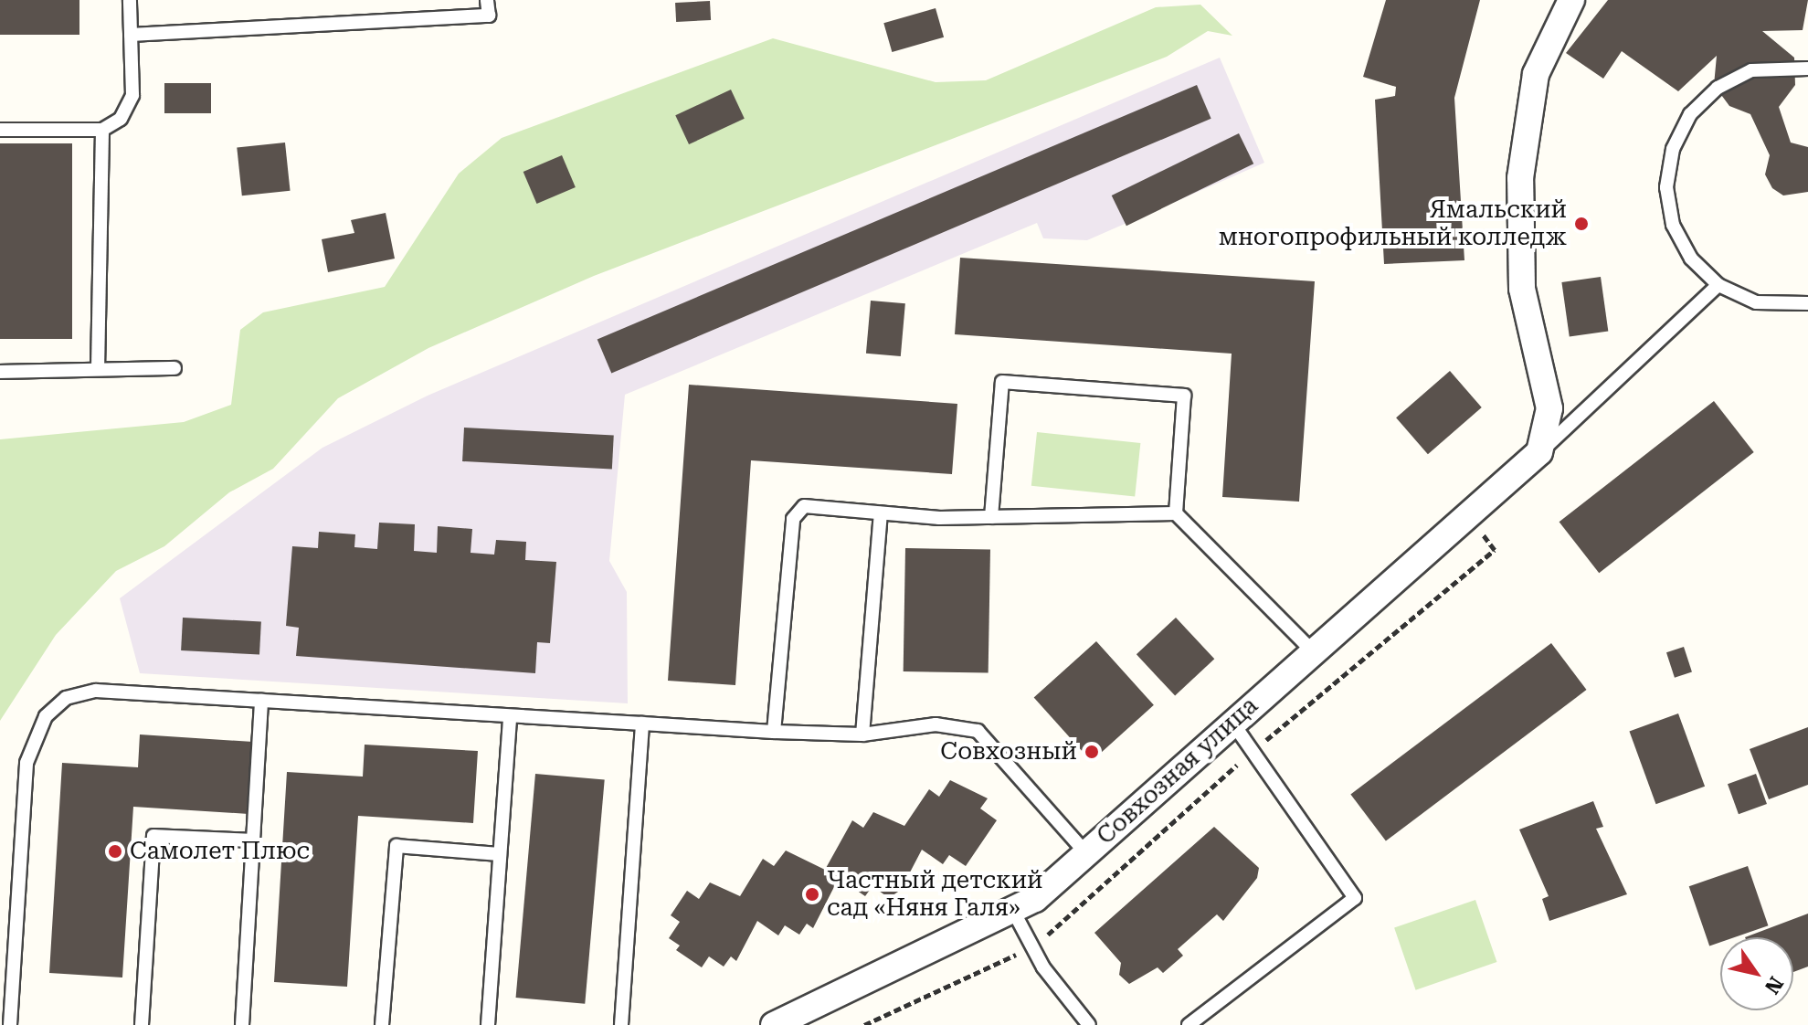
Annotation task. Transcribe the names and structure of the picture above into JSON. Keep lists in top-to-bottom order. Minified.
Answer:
{"streets":{"street":["Совхозная улица"]},"places":["Ямальский многопрофильный колледж","Совхозный","Самолет Плюс","Частный детский сад «Няня Галя»"],"north":"bottom right"}
